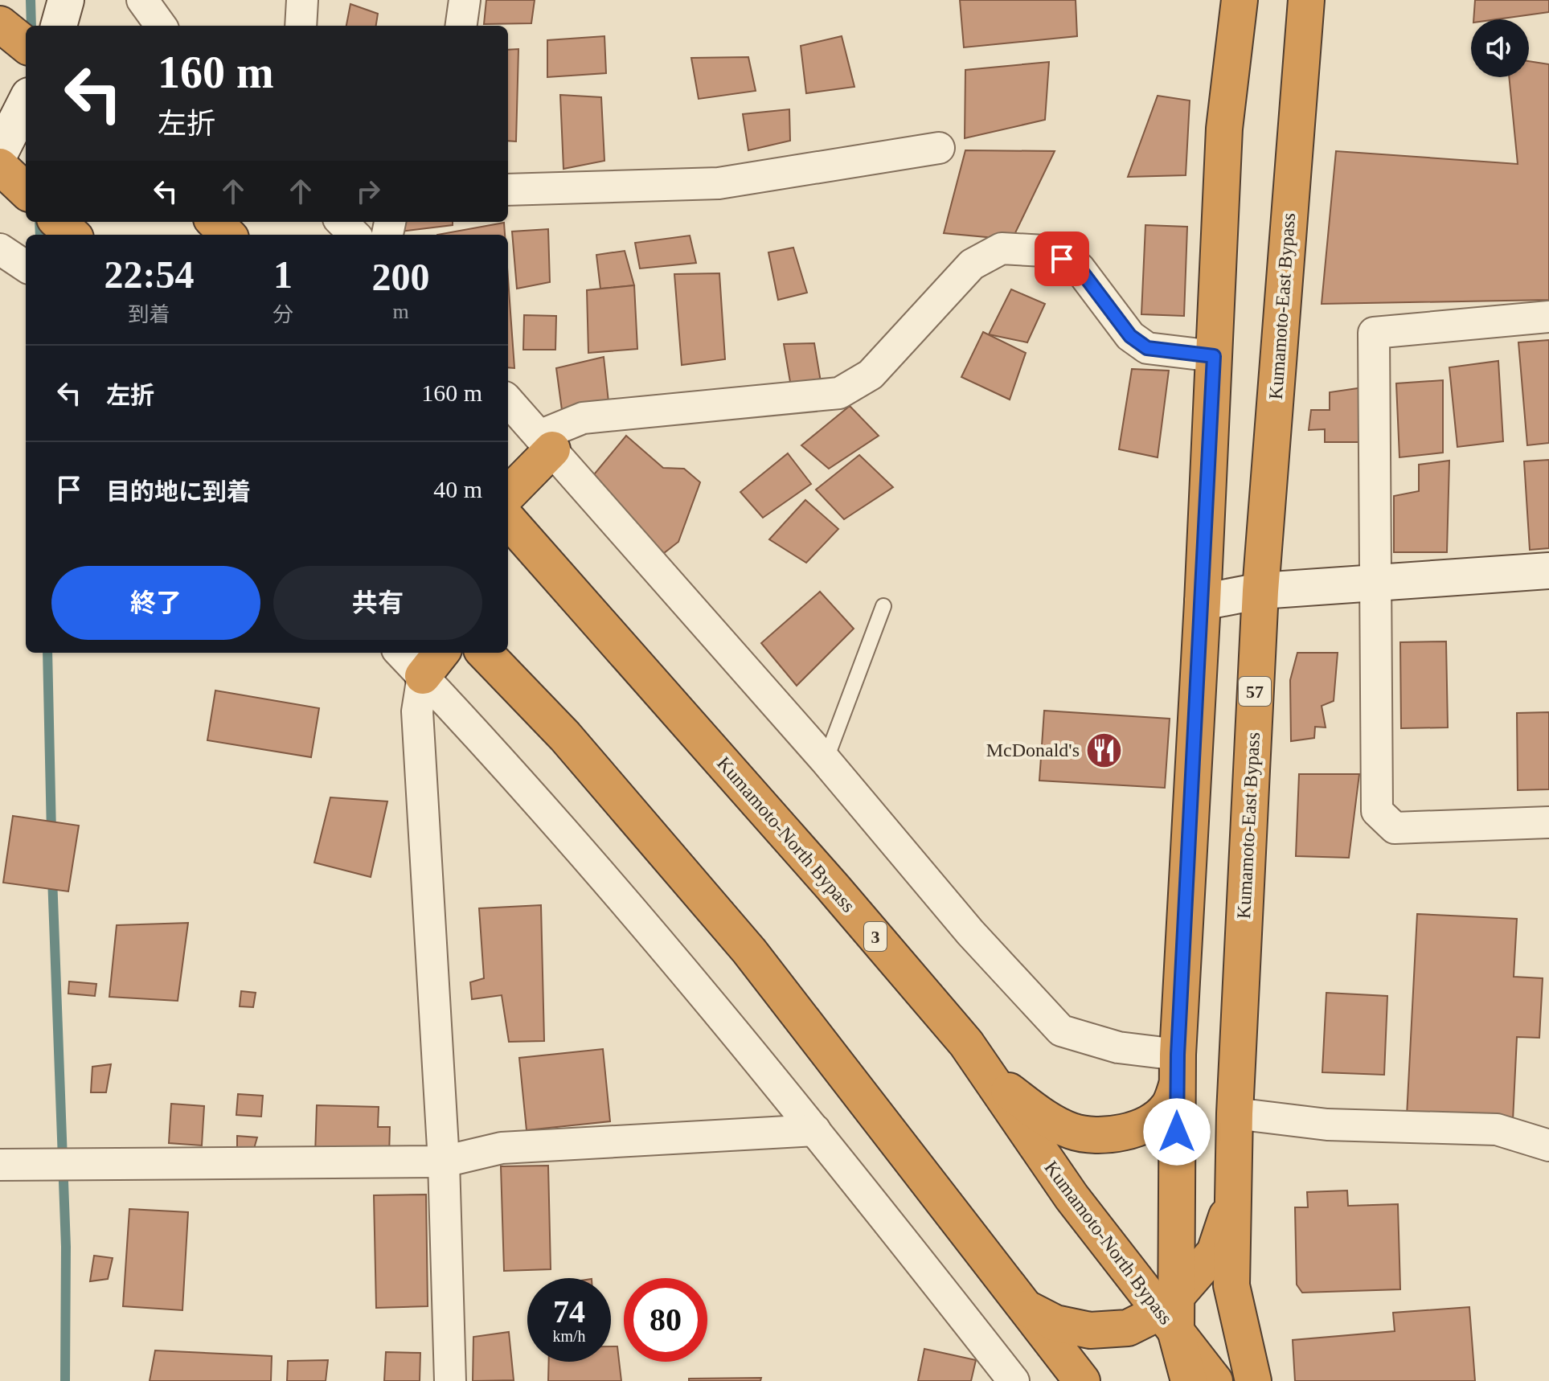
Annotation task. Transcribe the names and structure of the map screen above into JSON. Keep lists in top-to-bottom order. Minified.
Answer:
{"streets":{"highway":["Kumamoto-East Bypass","57","Kumamoto-North Bypass","3"]},"places":{"restaurant":["McDonald's"]},"page":{"turn":["160 m","左折"],"eta":["22:54","到着","1","分","200","m"],"list":[{"name":"左折","value":"160 m"},{"name":"目的地に到着","value":"40 m"}],"buttons":["終了","共有"],"speed":"74 km/h","limit":"80"}}
